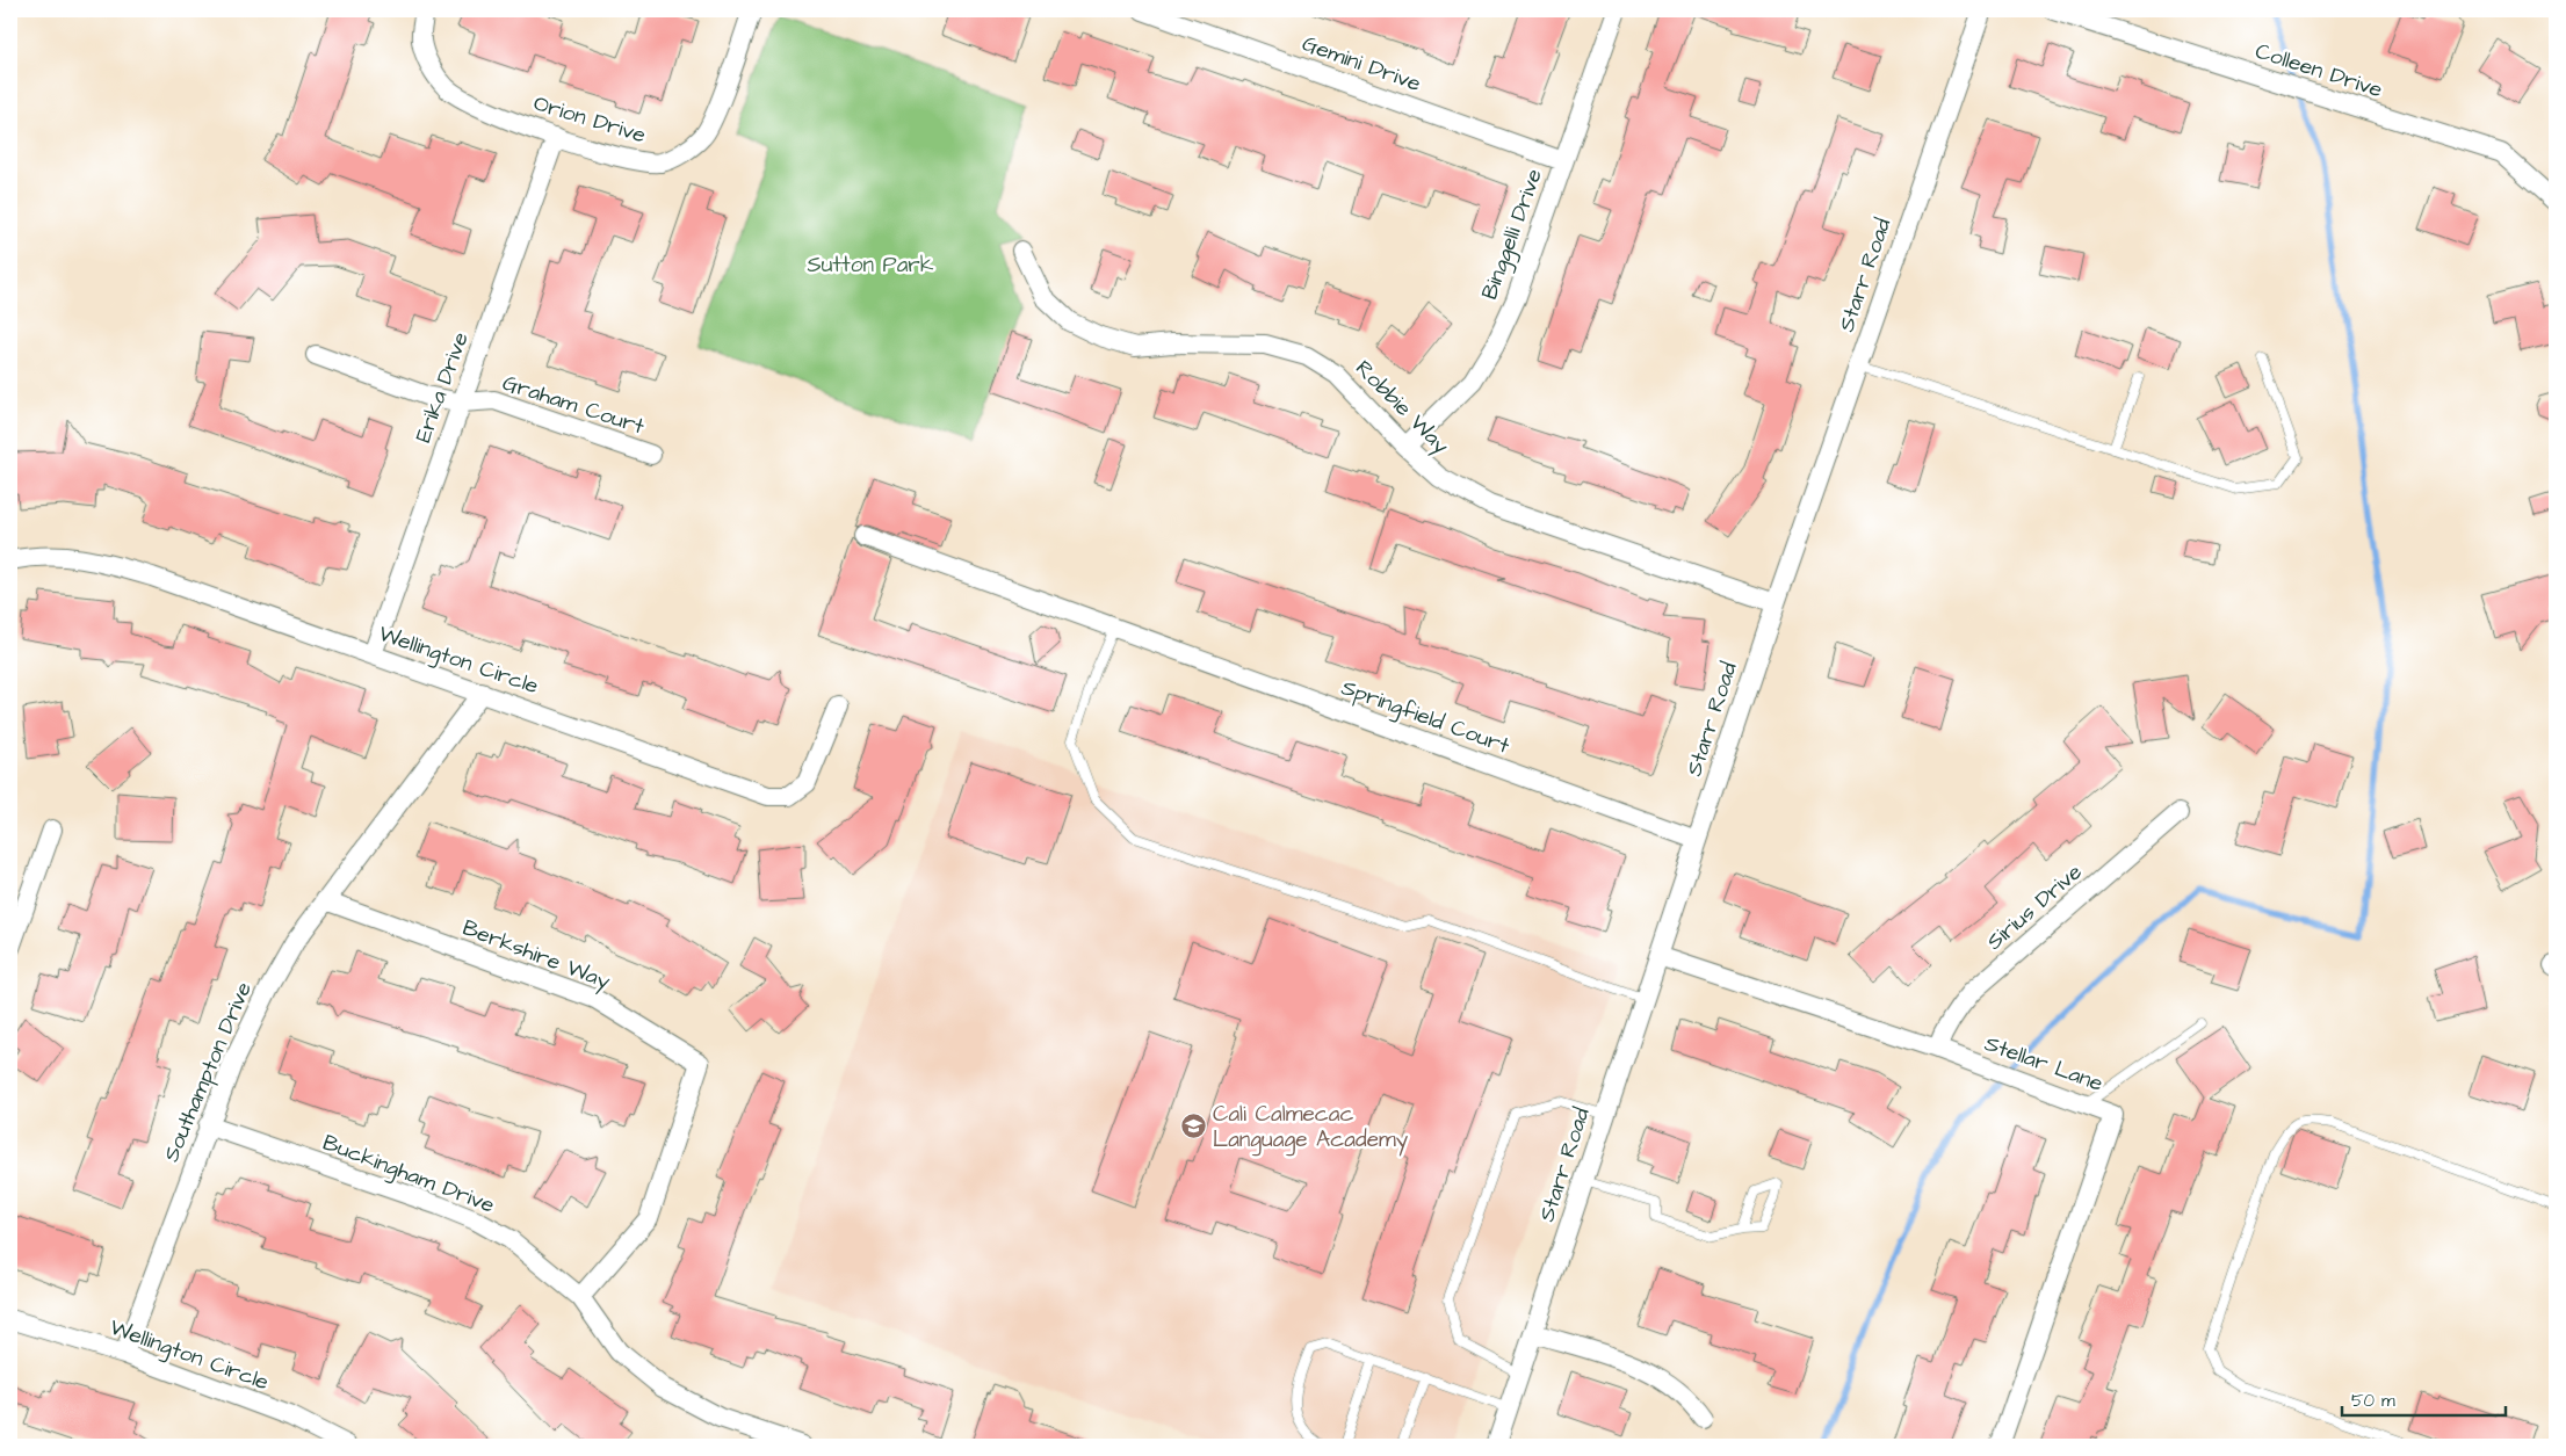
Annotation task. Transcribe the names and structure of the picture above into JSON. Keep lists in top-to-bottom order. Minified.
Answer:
{"streets":{"street":["Gemini Drive","Colleen Drive","Orion Drive","Binggelli Drive","Starr Road","Erika Drive","Graham Court","Robbie Way","Wellington Circle","Springfield Court","Sirius Drive","Berkshire Way","Stellar Lane","Southampton Drive","Buckingham Drive"]},"crossings":[["Gemini Drive","Binggelli Drive"],["Orion Drive","Erika Drive"],["Binggelli Drive","Robbie Way"],["Starr Road","Robbie Way"],["Starr Road","Springfield Court"],["Starr Road","Stellar Lane"],["Erika Drive","Graham Court"],["Erika Drive","Wellington Circle"],["Wellington Circle","Southampton Drive"],["Sirius Drive","Stellar Lane"],["Berkshire Way","Southampton Drive"],["Berkshire Way","Buckingham Drive"],["Southampton Drive","Buckingham Drive"]],"parks":["Sutton Park"],"places":{"school or university":["Cali Calmecac Language Academy"]},"scale_bar":"50 m"}
